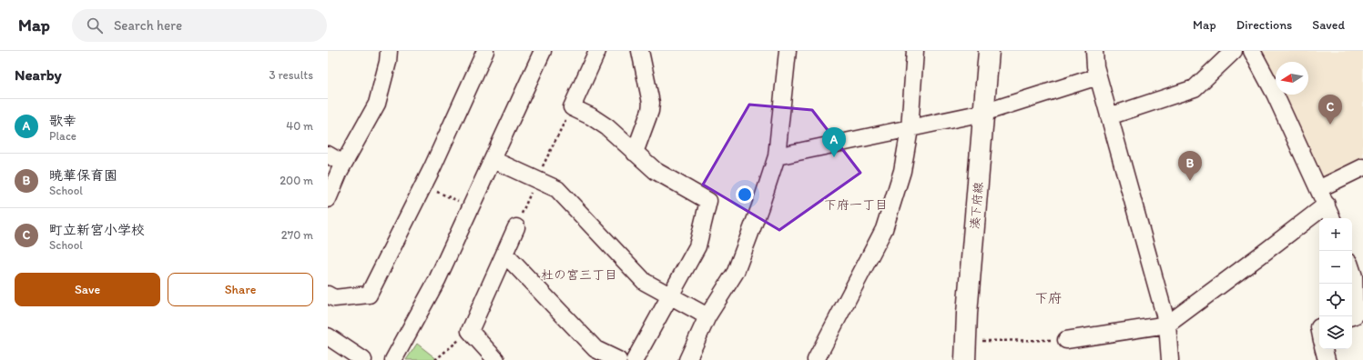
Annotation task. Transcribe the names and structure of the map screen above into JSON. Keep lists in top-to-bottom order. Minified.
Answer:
{"streets":{"main road":["湊下府線"]},"districts":["下府一丁目","杜の宮三丁目","下府"],"north":"left","page":{"header":"Map","search":"Search here","nav":["Map","Directions","Saved"],"heading":["Nearby","3 results"],"pins":["C","A","B"],"list":[{"mark":"A","name":"歌幸","note":"Place","value":"40 m"},{"mark":"B","name":"暁華保育園","note":"School","value":"200 m"},{"mark":"C","name":"町立新宮小学校","note":"School","value":"270 m"}],"map_buttons":["+","−"],"buttons":["Save","Share"]}}
